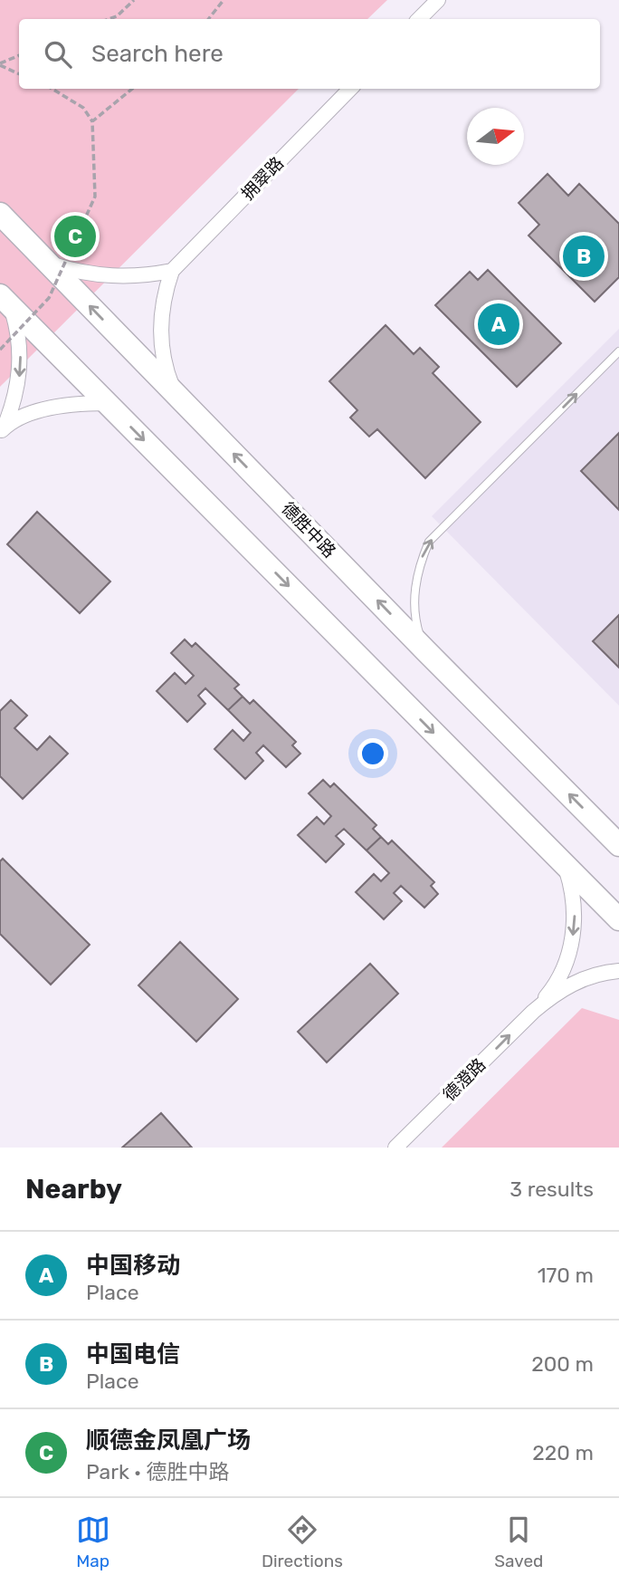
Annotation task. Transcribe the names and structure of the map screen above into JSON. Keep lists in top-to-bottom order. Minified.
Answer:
{"streets":{"main road":["德胜中路"],"street":["拥翠路","德澄路"]},"north":"right","page":{"search":"Search here","pins":["C","B","A"],"heading":["Nearby","3 results"],"list":[{"mark":"A","name":"中国移动","note":"Place","value":"170 m"},{"mark":"B","name":"中国电信","note":"Place","value":"200 m"},{"mark":"C","name":"顺德金凤凰广场","note":"Park · 德胜中路","value":"220 m"}],"nav":["Map","Directions","Saved"]}}
